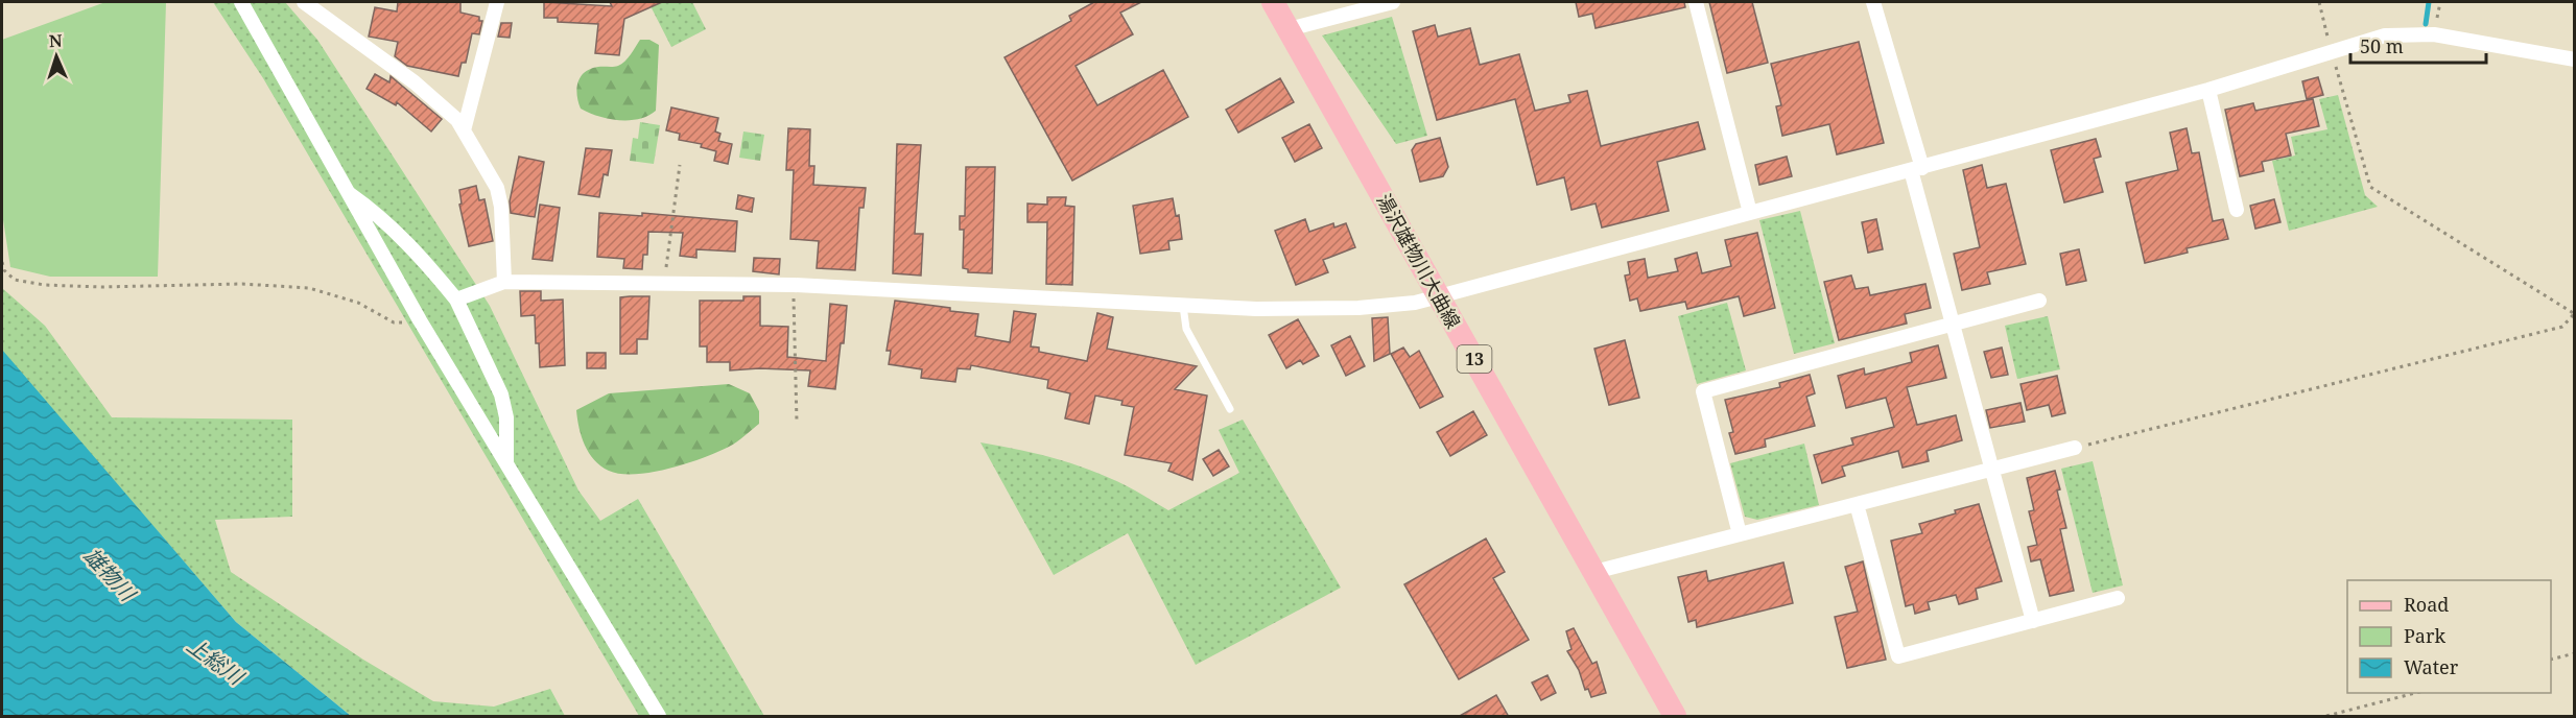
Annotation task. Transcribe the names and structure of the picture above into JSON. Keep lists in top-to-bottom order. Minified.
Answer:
{"streets":{"main road":["湯沢雄物川大曲線","13"]},"water":["雄物川","上総川"],"legend":["Road","Park","Water"],"scale_bar":"50 m","north":"top"}
